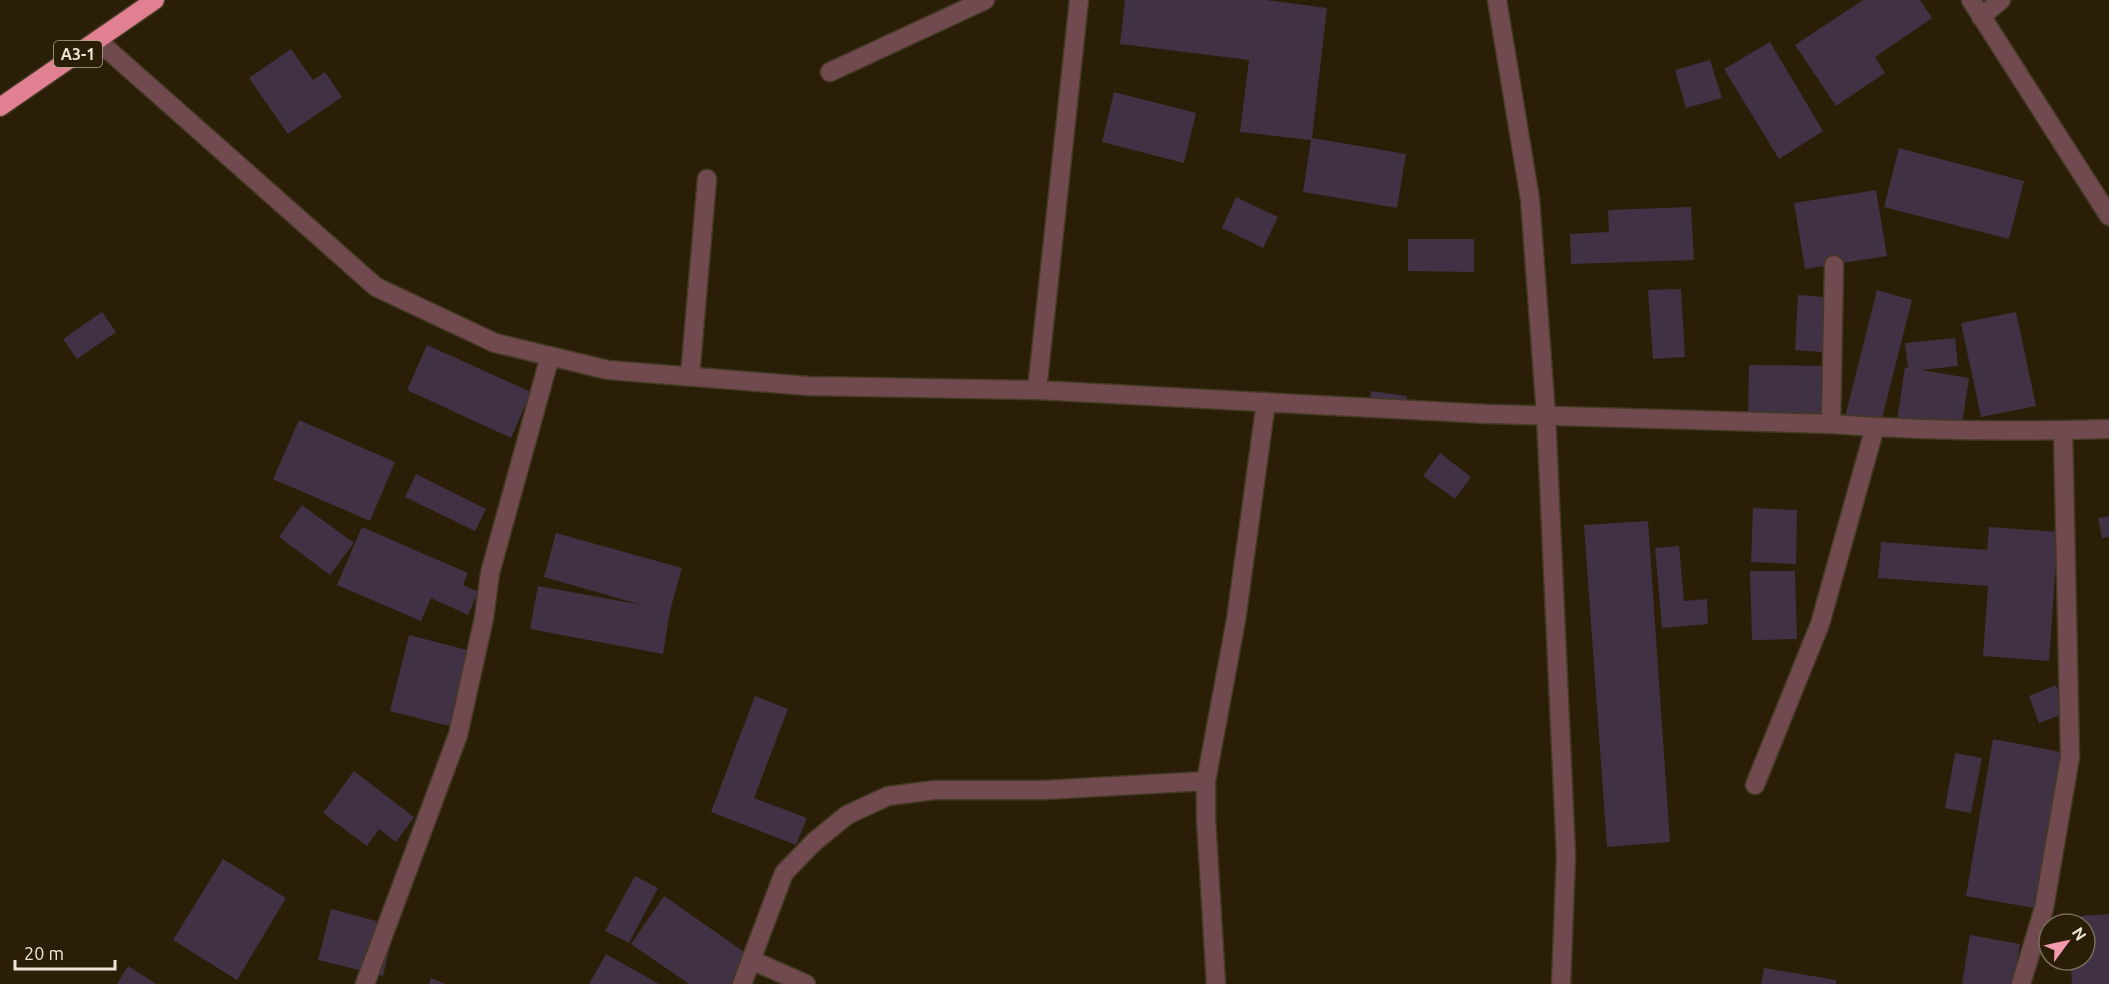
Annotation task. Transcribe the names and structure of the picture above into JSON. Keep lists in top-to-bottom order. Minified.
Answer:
{"streets":{"highway":["A3-1"]},"scale_bar":"20 m","north":"top right"}
